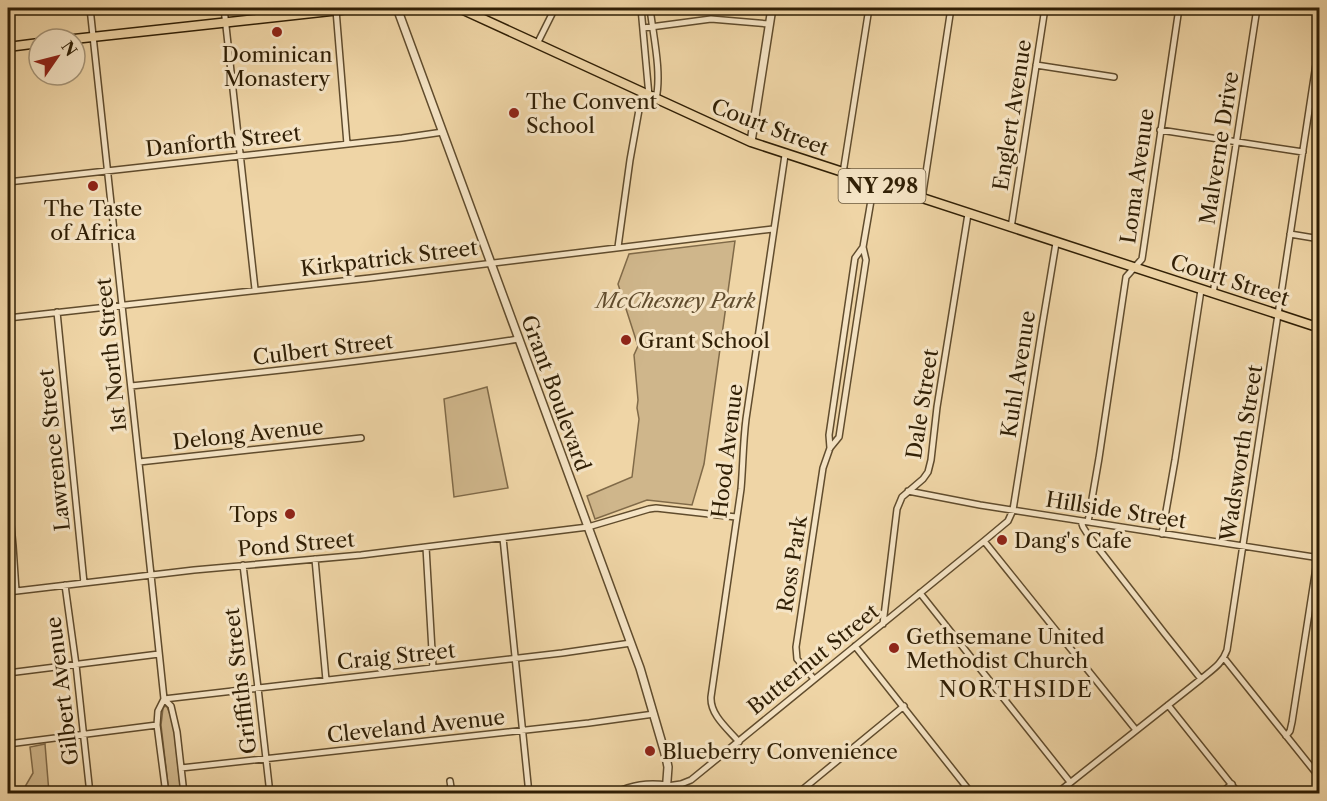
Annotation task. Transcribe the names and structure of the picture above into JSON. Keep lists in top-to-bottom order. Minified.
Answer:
{"streets":{"main road":["Court Street","NY 298"],"street":["Englert Avenue","Danforth Street","Malverne Drive","Loma Avenue","Kirkpatrick Street","Culbert Street","1st North Street","Kuhl Avenue","Grant Boulevard","Dale Street","Delong Avenue","Lawrence Street","Hood Avenue","Wadsworth Street","Hillside Street","Pond Street","Ross Park","Craig Street","Butternut Street","Griffiths Street","Gilbert Avenue","Cleveland Avenue"]},"crossings":[["Englert Avenue","Court Street"],["Court Street","Malverne Drive"],["Court Street","Loma Avenue"],["Court Street","Kuhl Avenue"],["Court Street","Dale Street"],["Court Street","Hood Avenue"],["Court Street","Wadsworth Street"],["Court Street","Ross Park"],["Danforth Street","1st North Street"],["Danforth Street","Grant Boulevard"],["Loma Avenue","Hillside Street"],["Kirkpatrick Street","1st North Street"],["Kirkpatrick Street","Grant Boulevard"],["Kirkpatrick Street","Lawrence Street"],["Kirkpatrick Street","Hood Avenue"],["Culbert Street","1st North Street"],["Culbert Street","Grant Boulevard"],["1st North Street","Delong Avenue"],["1st North Street","Pond Street"],["1st North Street","Craig Street"],["1st North Street","Cleveland Avenue"],["Kuhl Avenue","Hillside Street"],["Kuhl Avenue","Butternut Street"],["Grant Boulevard","Pond Street"],["Grant Boulevard","Craig Street"],["Grant Boulevard","Butternut Street"],["Grant Boulevard","Cleveland Avenue"],["Dale Street","Hillside Street"],["Dale Street","Butternut Street"],["Lawrence Street","Pond Street"],["Hood Avenue","Pond Street"],["Hood Avenue","Butternut Street"],["Wadsworth Street","Hillside Street"],["Hillside Street","Butternut Street"],["Pond Street","Griffiths Street"],["Pond Street","Gilbert Avenue"],["Ross Park","Butternut Street"],["Craig Street","Griffiths Street"],["Griffiths Street","Cleveland Avenue"]],"districts":["NORTHSIDE"],"parks":["McChesney Park"],"places":["Dominican Monastery","The Convent School","The Taste of Africa","Grant School","Tops","Dang's Cafe","Gethsemane United Methodist Church","Blueberry Convenience"],"north":"top right"}
